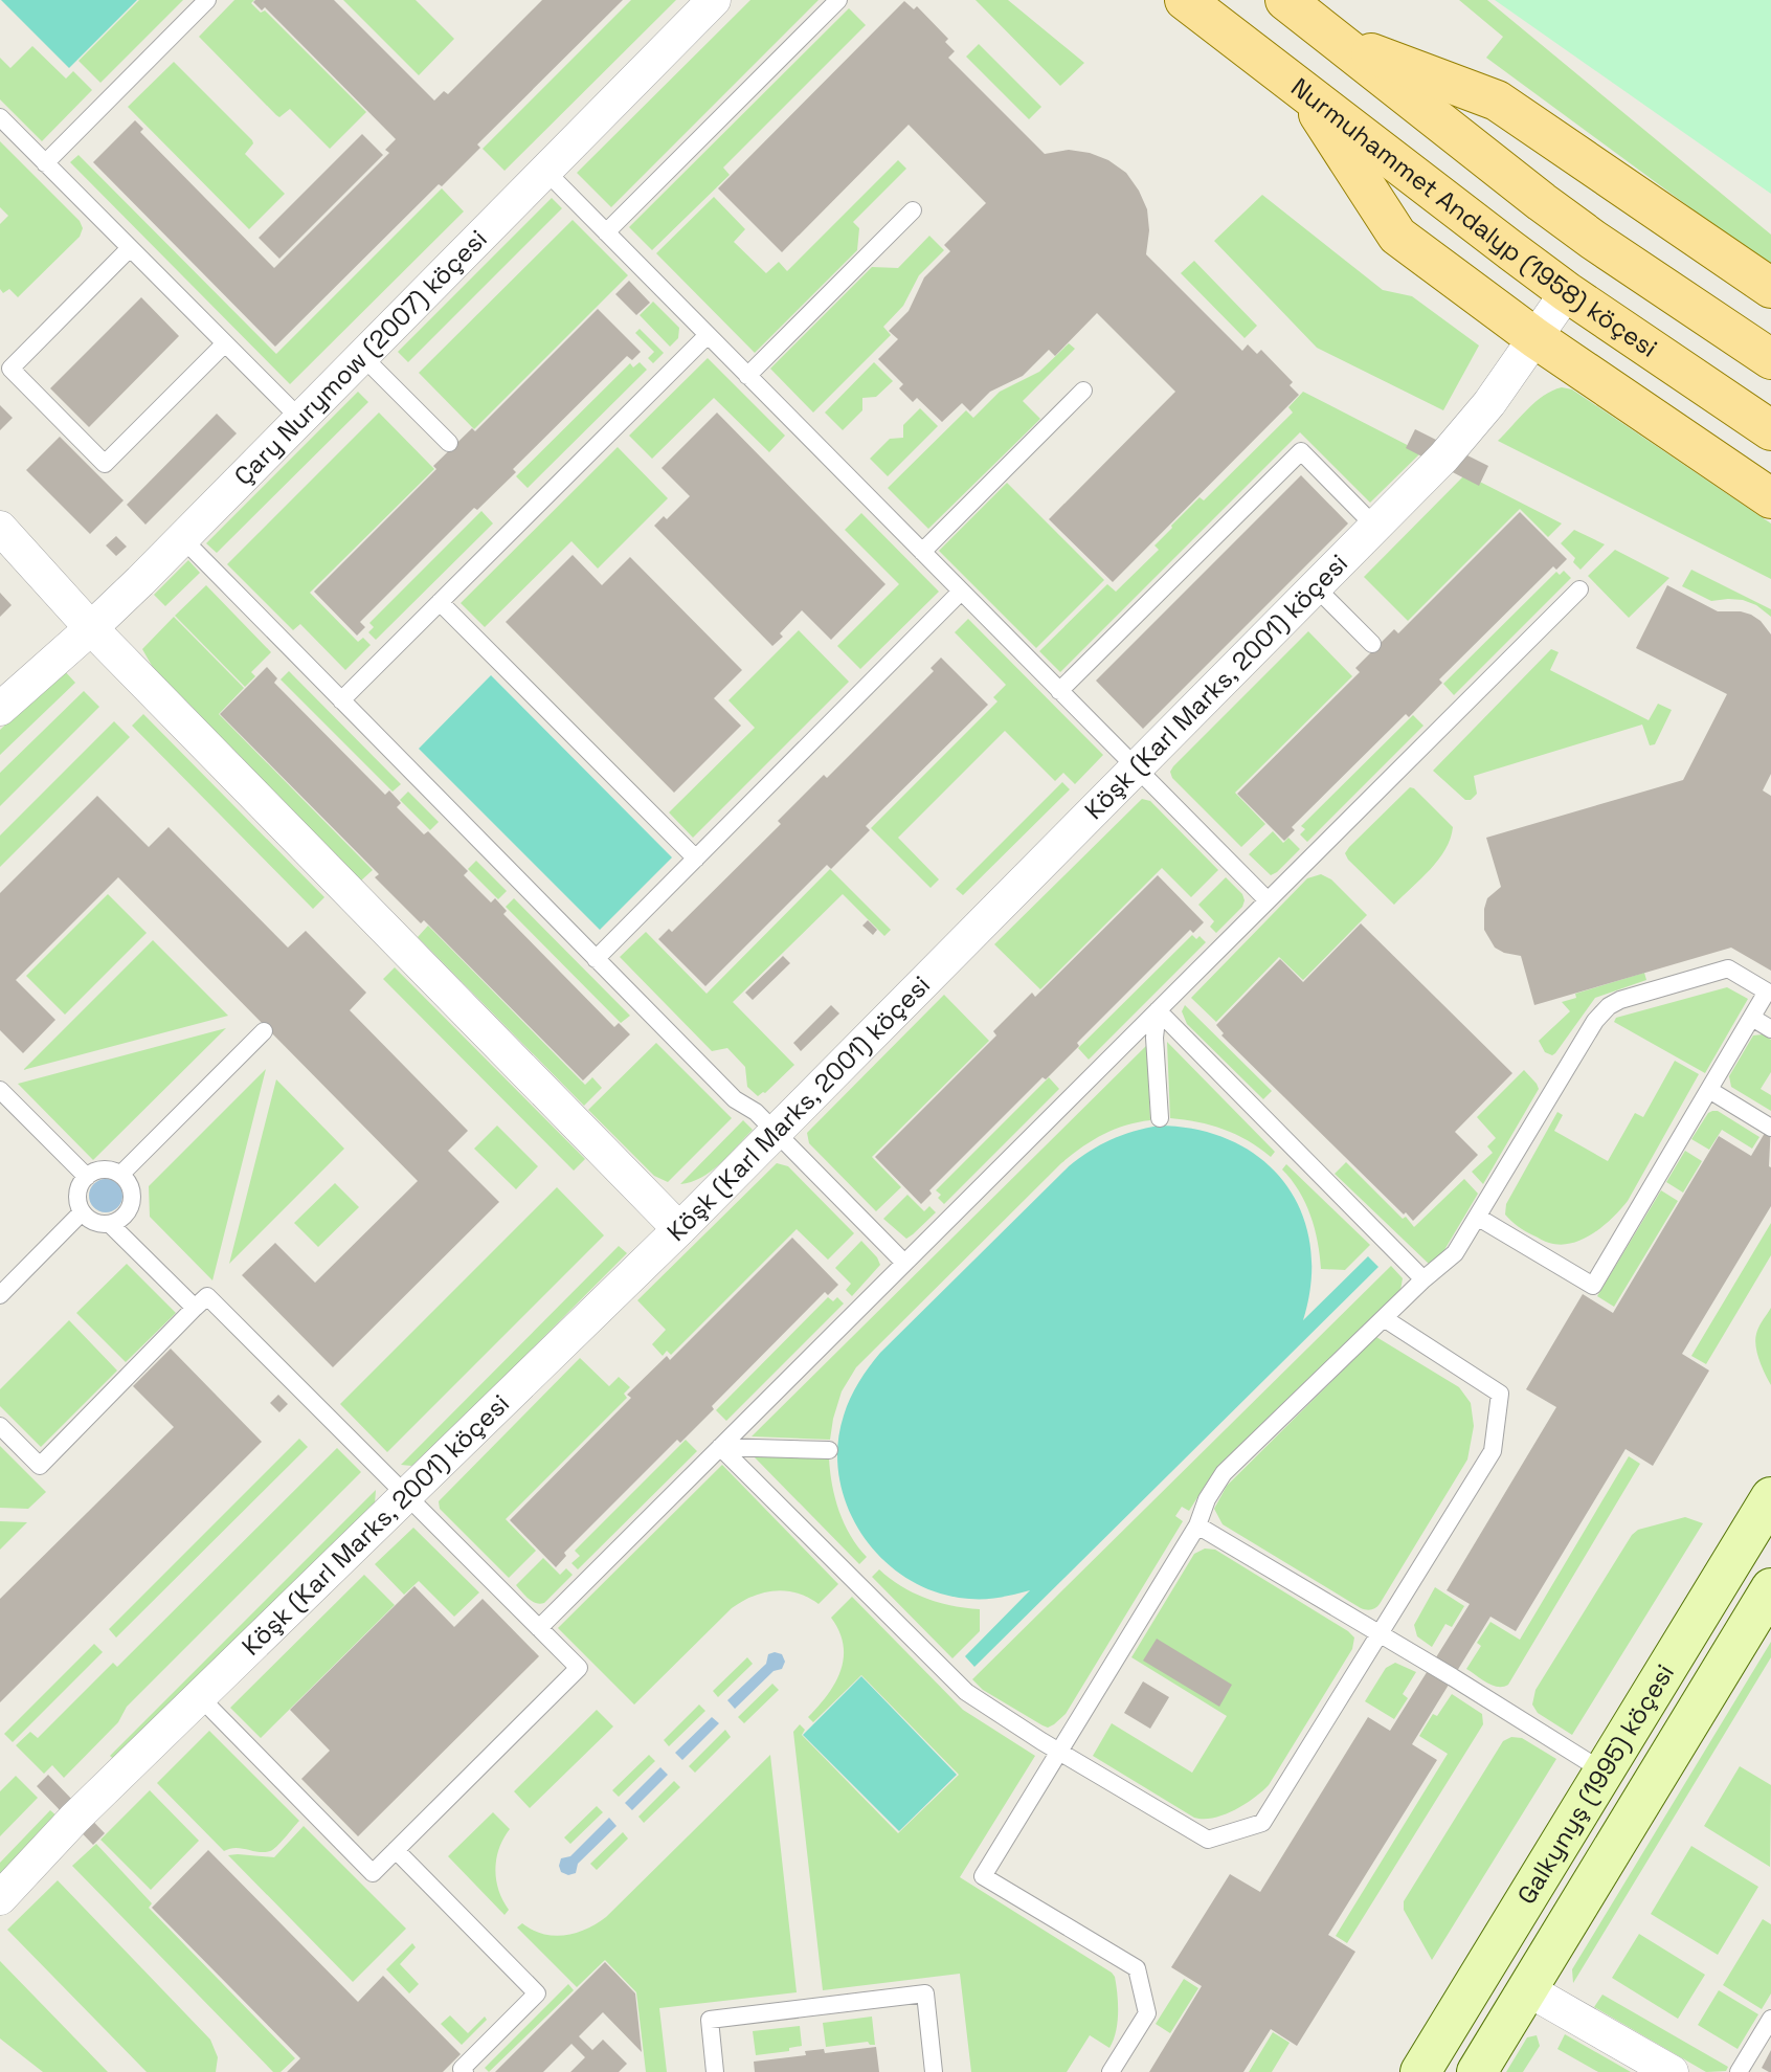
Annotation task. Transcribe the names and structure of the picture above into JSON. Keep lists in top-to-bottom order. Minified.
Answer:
{"streets":{"main road":["Nurmuhammet Andalyp (1958) köçesi","Galkynyş (1995) köçesi"],"street":["Çary Nurymow (2007) köçesi","Köşk (Karl Marks, 2001) köçesi"]},"crossings":[["Nurmuhammet Andalyp (1958) köçesi","Köşk (Karl Marks, 2001) köçesi"]]}
